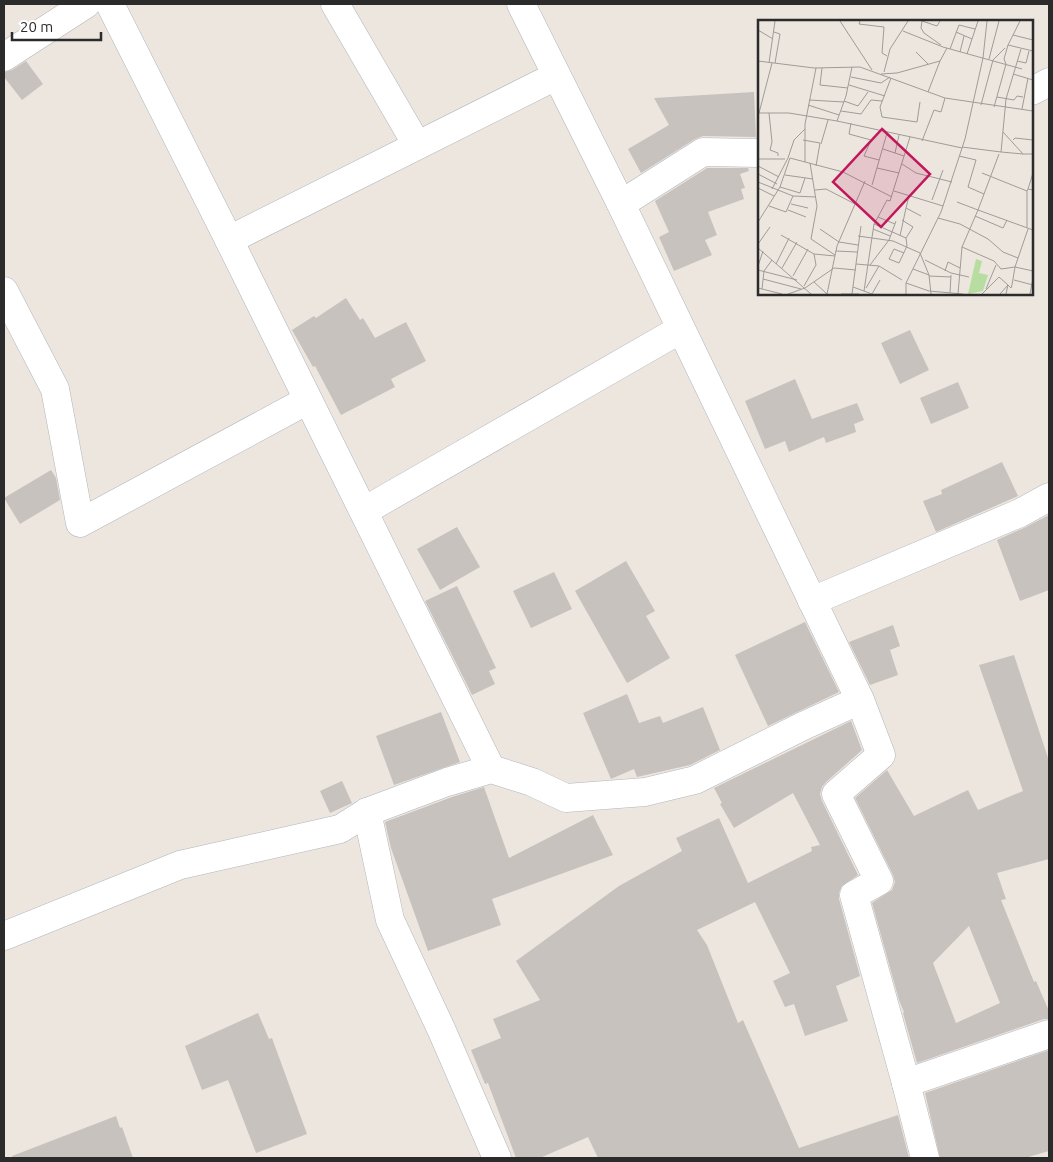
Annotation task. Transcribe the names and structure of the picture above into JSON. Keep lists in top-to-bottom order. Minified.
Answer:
{"scale_bar":"20 m"}
